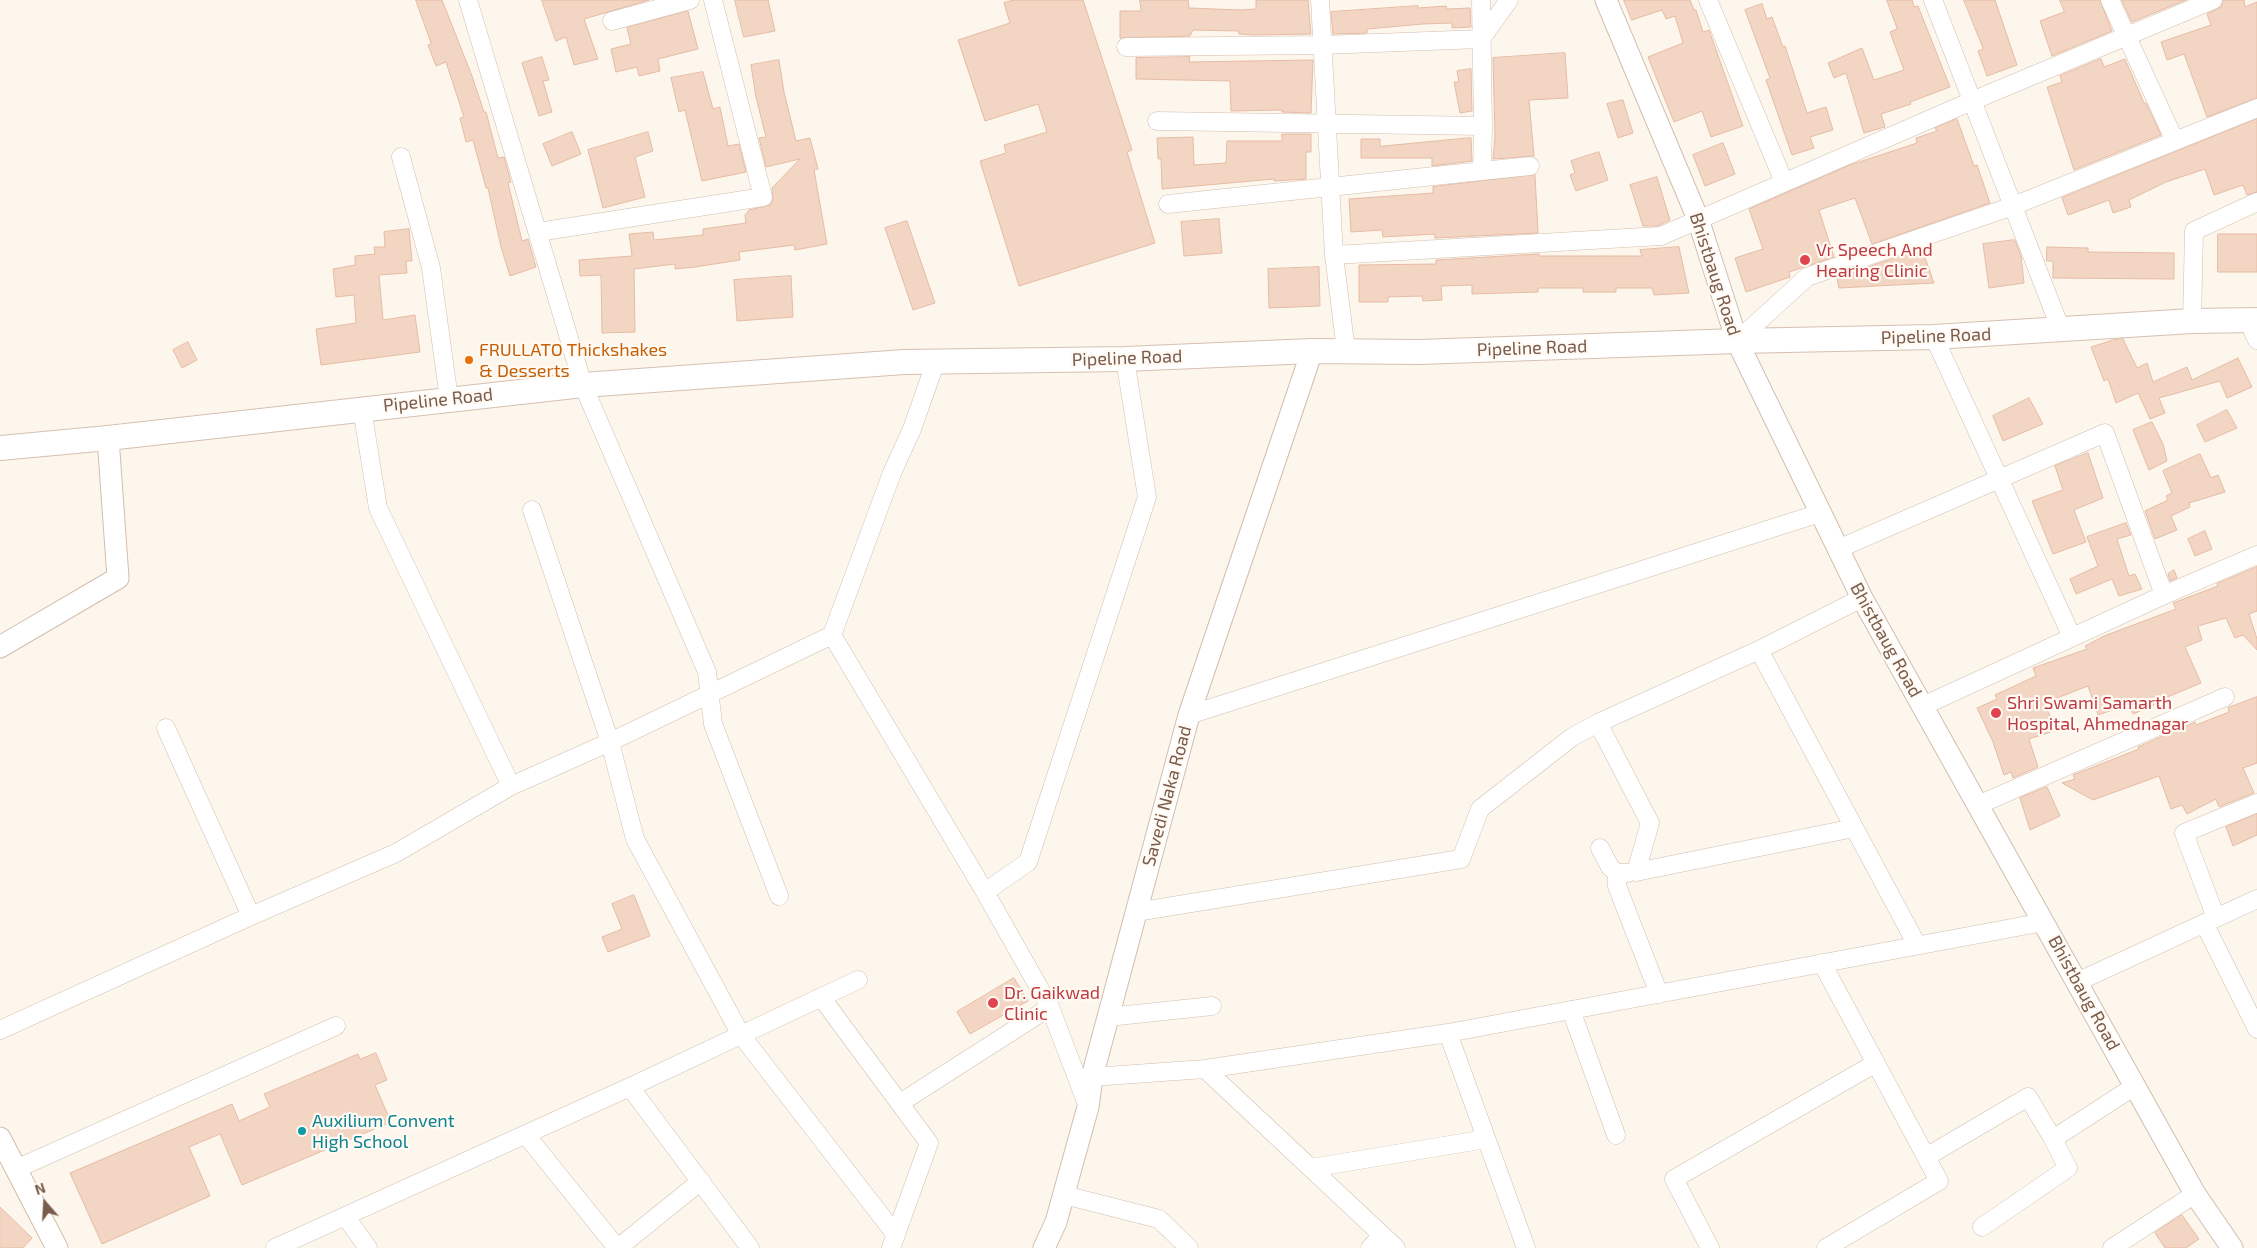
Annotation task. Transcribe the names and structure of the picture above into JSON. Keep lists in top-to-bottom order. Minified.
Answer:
{"streets":{"main road":["Pipeline Road"],"street":["Bhistbaug Road","Savedi Naka Road"]},"crossings":[["Bhistbaug Road","Pipeline Road"],["Pipeline Road","Savedi Naka Road"]],"places":["Vr Speech And Hearing Clinic","FRULLATO Thickshakes & Desserts","Shri Swami Samarth Hospital, Ahmednagar","Dr. Gaikwad Clinic","Auxilium Convent High School"],"north":"top"}
